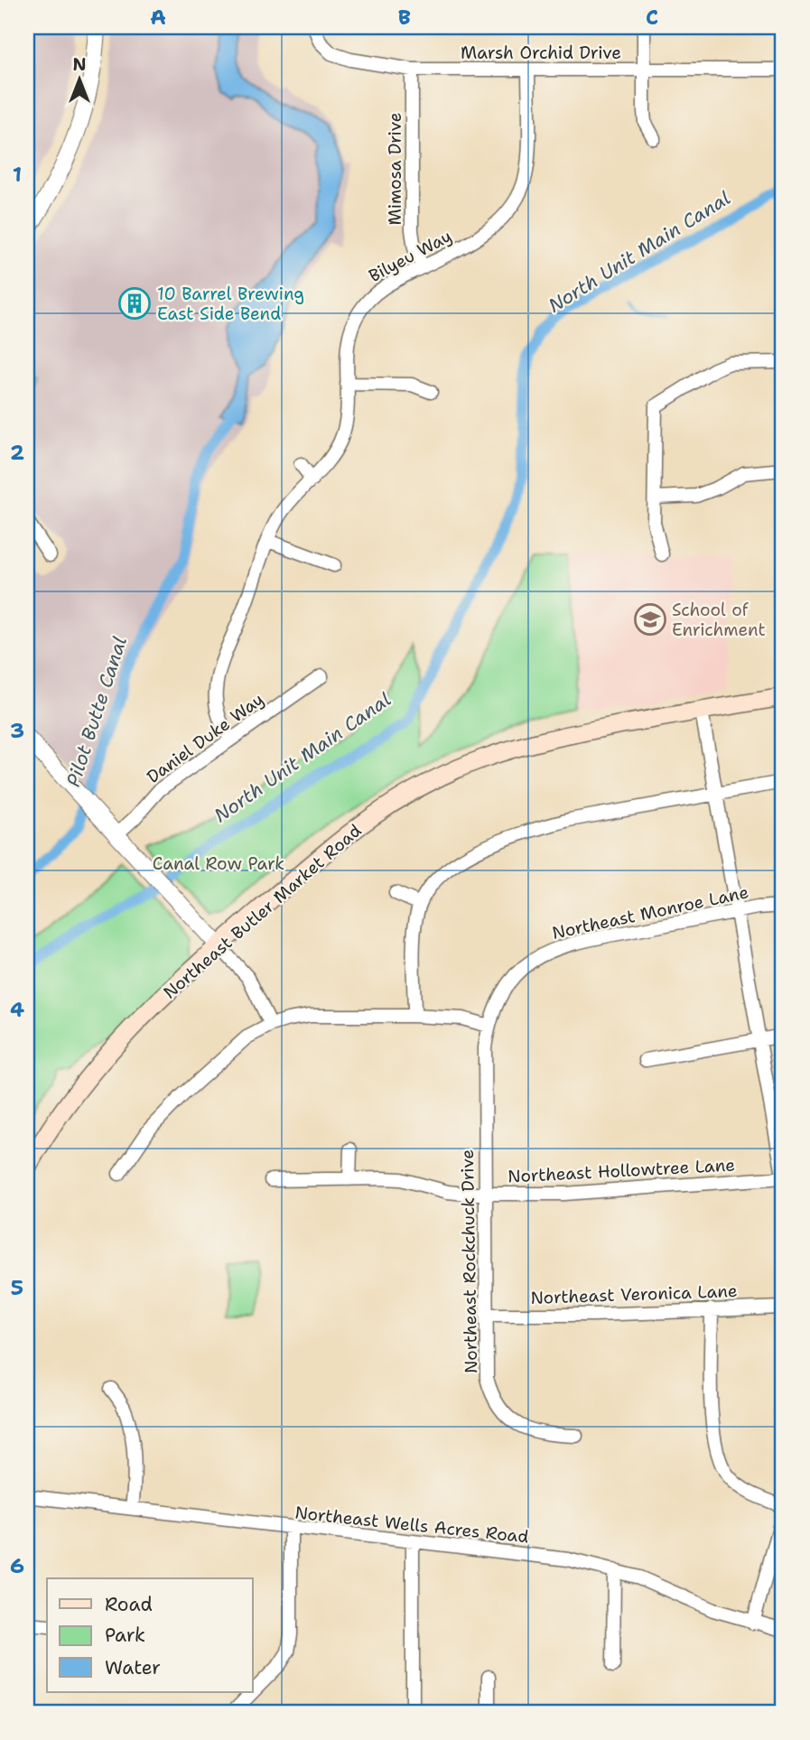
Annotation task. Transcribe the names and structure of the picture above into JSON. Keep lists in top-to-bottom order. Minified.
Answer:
{"streets":{"main road":["Northeast Butler Market Road"],"street":["Marsh Orchid Drive","Mimosa Drive","Bilyeu Way","Daniel Duke Way","Northeast Monroe Lane","Northeast Hollowtree Lane","Northeast Rockchuck Drive","Northeast Veronica Lane","Northeast Wells Acres Road"]},"crossings":[["Marsh Orchid Drive","Mimosa Drive"],["Marsh Orchid Drive","Bilyeu Way"],["Mimosa Drive","Bilyeu Way"],["Bilyeu Way","Daniel Duke Way"],["Northeast Monroe Lane","Northeast Rockchuck Drive"],["Northeast Hollowtree Lane","Northeast Rockchuck Drive"],["Northeast Rockchuck Drive","Northeast Veronica Lane"]],"water":["North Unit Main Canal","Pilot Butte Canal"],"parks":["Canal Row Park"],"places":{"building":["10 Barrel Brewing East Side Bend"],"school or university":["School of Enrichment"]},"legend":["Road","Park","Water"],"north":"top","grid":{"columns":["A","B","C"],"rows":["1","2","3","4","5","6"]}}
